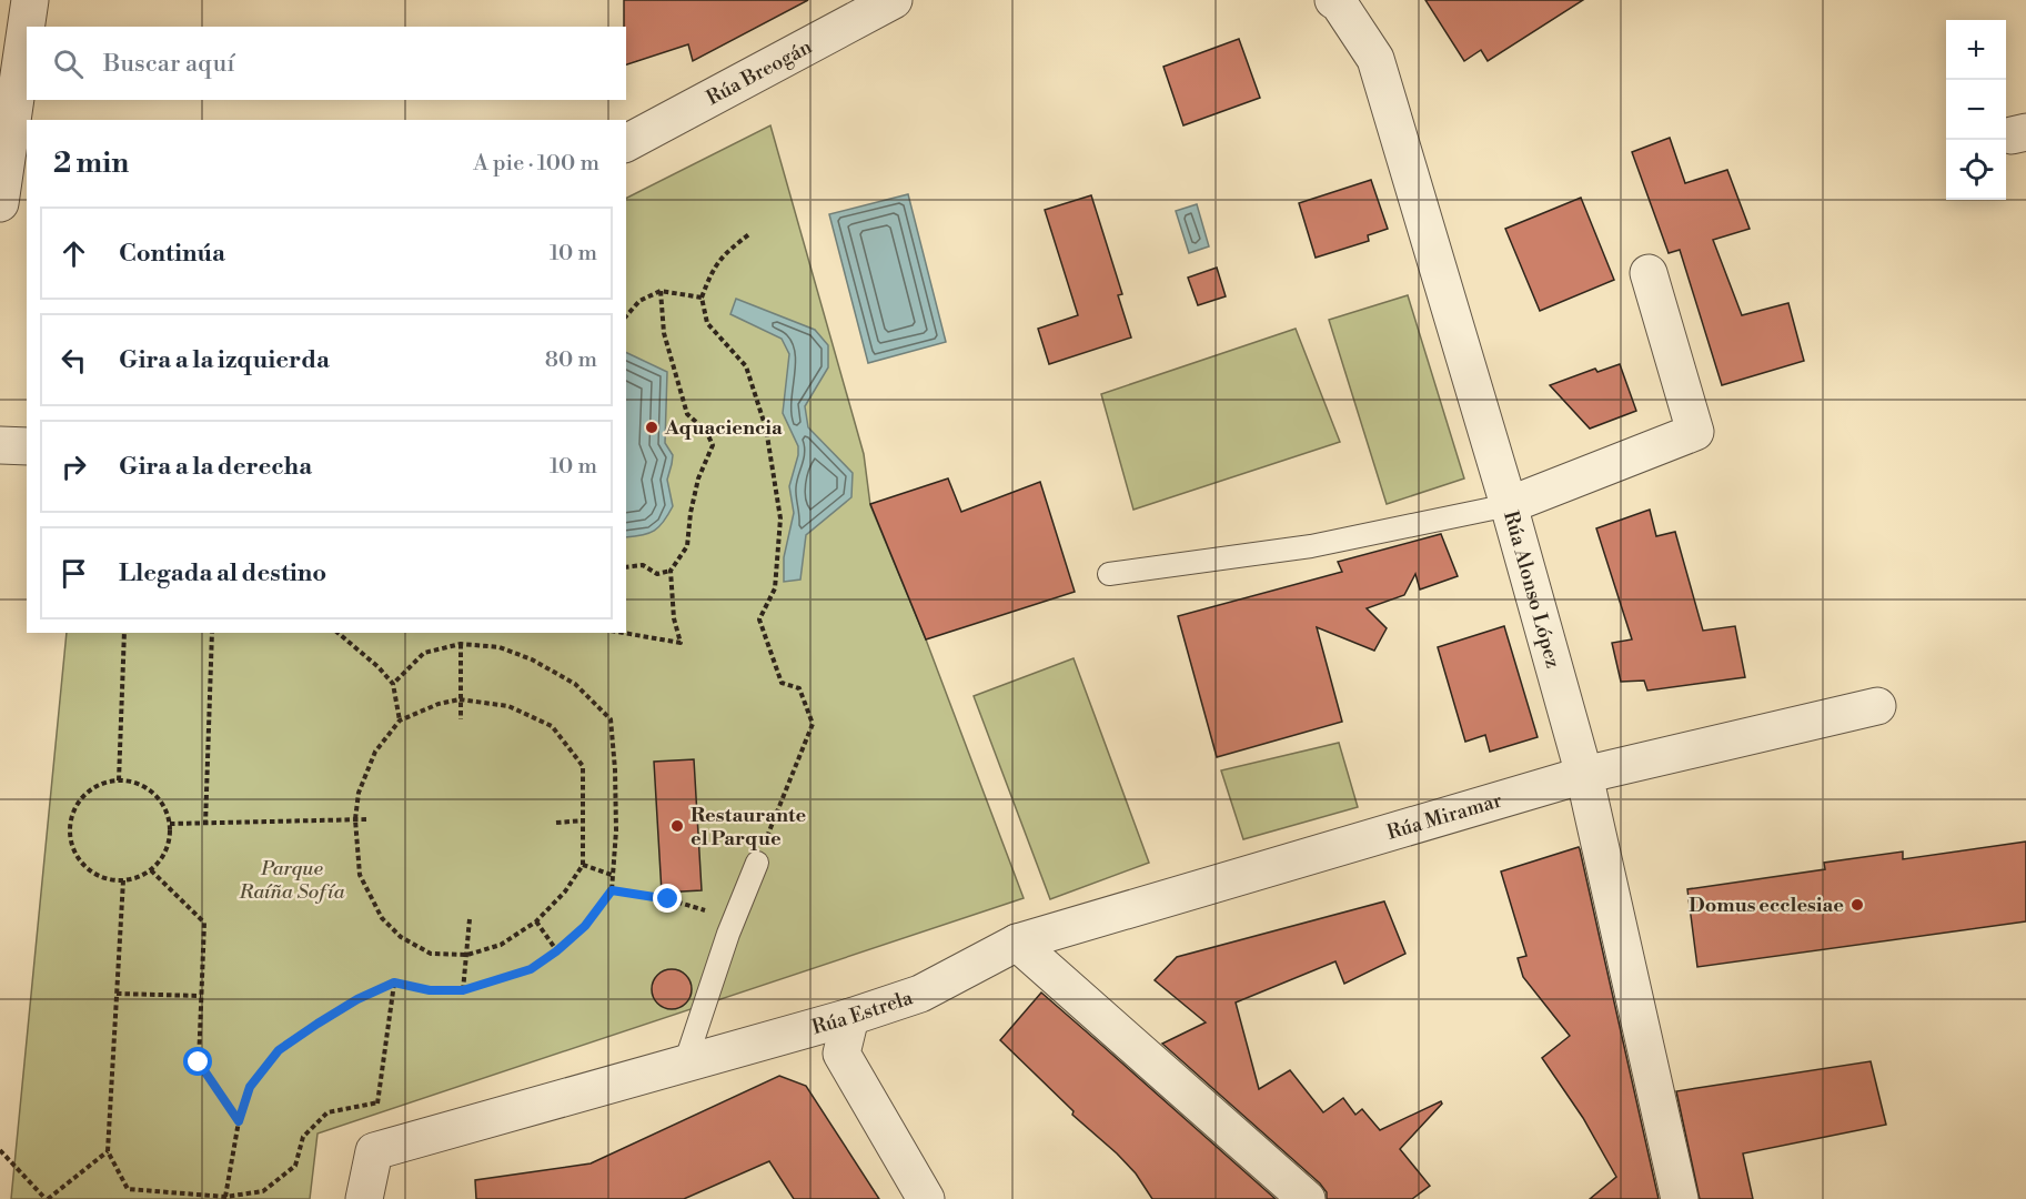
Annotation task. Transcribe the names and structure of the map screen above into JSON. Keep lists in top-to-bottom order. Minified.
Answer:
{"streets":{"street":["Rúa Breogán","Rúa Alonso López","Rúa Miramar","Rúa Estrela"]},"crossings":[["Rúa Alonso López","Rúa Miramar"],["Rúa Miramar","Rúa Estrela"]],"parks":["Parque Raíña Sofía"],"places":["Aquaciencia","Restaurante el Parque","Domus ecclesiae"],"page":{"map_buttons":["+","−"],"search":"Buscar aquí","heading":["2 min","A pie · 100 m"],"list":[["Continúa","10 m"],["Gira a la izquierda","80 m"],["Gira a la derecha","10 m"],"Llegada al destino"]}}
